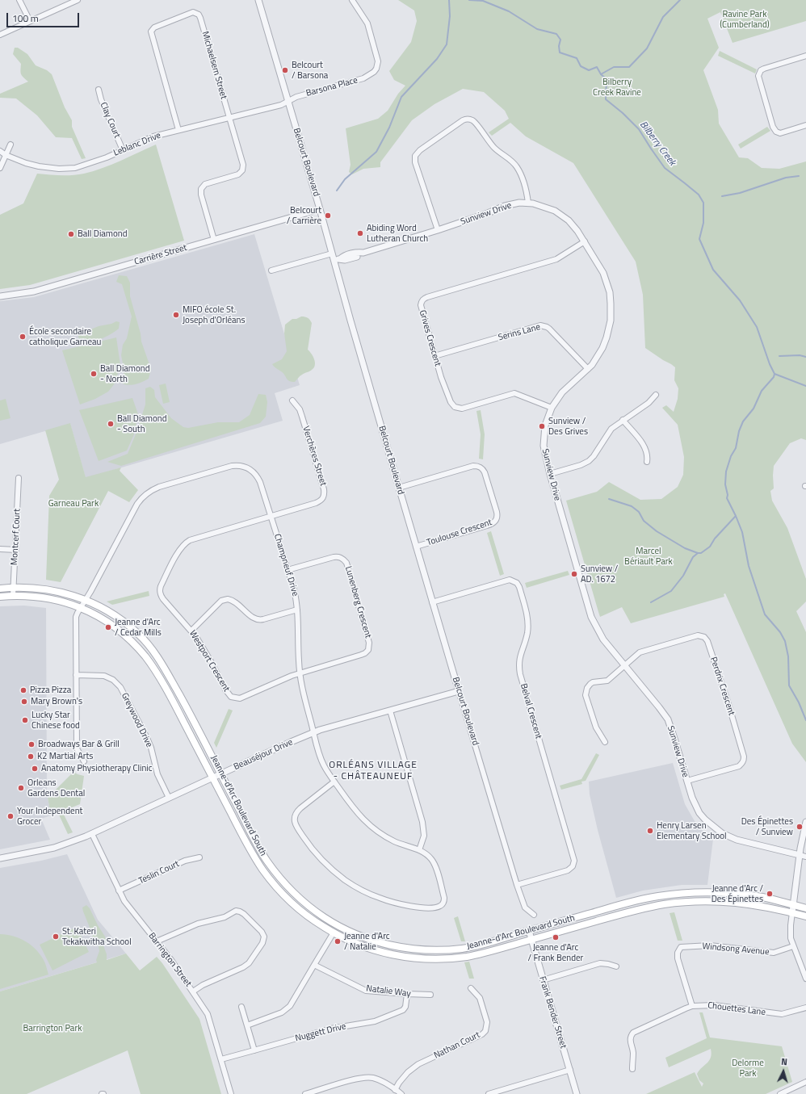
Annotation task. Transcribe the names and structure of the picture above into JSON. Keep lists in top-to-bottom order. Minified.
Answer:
{"streets":{"main road":["Jeanne-d'Arc Boulevard South"],"street":["Michaelsem Street","Barsona Place","Clay Court","Leblanc Drive","Belcourt Boulevard","Sunview Drive","Carrière Street","Serins Lane","Grives Crescent","Verchères Street","Toulouse Crescent","Montcerf Court","Champneuf Drive","Lunenberg Crescent","Westport Crescent","Perdrix Crescent","Belval Crescent","Greywood Drive","Beauséjour Drive","Teslin Court","Windsong Avenue","Barrington Street","Natalie Way","Chouettes Lane","Frank Bender Street","Nuggett Drive","Nathan Court"]},"crossings":[["Michaelsem Street","Leblanc Drive"],["Michaelsem Street","Carrière Street"],["Barsona Place","Leblanc Drive"],["Barsona Place","Belcourt Boulevard"],["Clay Court","Leblanc Drive"],["Leblanc Drive","Belcourt Boulevard"],["Belcourt Boulevard","Sunview Drive"],["Belcourt Boulevard","Carrière Street"],["Belcourt Boulevard","Toulouse Crescent"],["Belcourt Boulevard","Belval Crescent"],["Belcourt Boulevard","Beauséjour Drive"],["Sunview Drive","Serins Lane"],["Sunview Drive","Grives Crescent"],["Sunview Drive","Perdrix Crescent"],["Serins Lane","Grives Crescent"],["Verchères Street","Champneuf Drive"],["Verchères Street","Westport Crescent"],["Montcerf Court","Jeanne-d'Arc Boulevard South"],["Champneuf Drive","Lunenberg Crescent"],["Champneuf Drive","Westport Crescent"],["Champneuf Drive","Beauséjour Drive"],["Champneuf Drive","Jeanne-d'Arc Boulevard South"],["Lunenberg Crescent","Westport Crescent"],["Greywood Drive","Beauséjour Drive"],["Beauséjour Drive","Jeanne-d'Arc Boulevard South"],["Beauséjour Drive","Barrington Street"],["Jeanne-d'Arc Boulevard South","Frank Bender Street"],["Teslin Court","Barrington Street"],["Windsong Avenue","Chouettes Lane"],["Barrington Street","Nuggett Drive"],["Natalie Way","Nuggett Drive"]],"districts":["ORLÉANS VILLAGE - CHÂTEAUNEUF"],"water":["Bilberry Creek"],"parks":["Ravine Park (Cumberland)","Bilberry Creek Ravine","Garneau Park","Marcel Bériault Park","Barrington Park","Delorme Park"],"places":["Belcourt / Barsona","Belcourt / Carrière","Abiding Word Lutheran Church","Ball Diamond","MIFO école St. Joseph d'Orléans","École secondaire catholique Garneau","Ball Diamond - North","Ball Diamond - South","Sunview / Des Grives","Sunview / AD. 1672","Jeanne d'Arc / Cedar Mills","Pizza Pizza","Mary Brown's","Lucky Star Chinese food","Broadways Bar & Grill","K2 Martial Arts","Anatomy Physiotherapy Clinic","Orleans Gardens Dental","Your Independent Grocer","Des Épinettes / Sunview","Henry Larsen Elementary School","Jeanne d'Arc / Des Épinettes","St. Kateri Tekakwitha School","Jeanne d'Arc / Frank Bender","Jeanne d'Arc / Natalie"],"scale_bar":"100 m","north":"top"}
